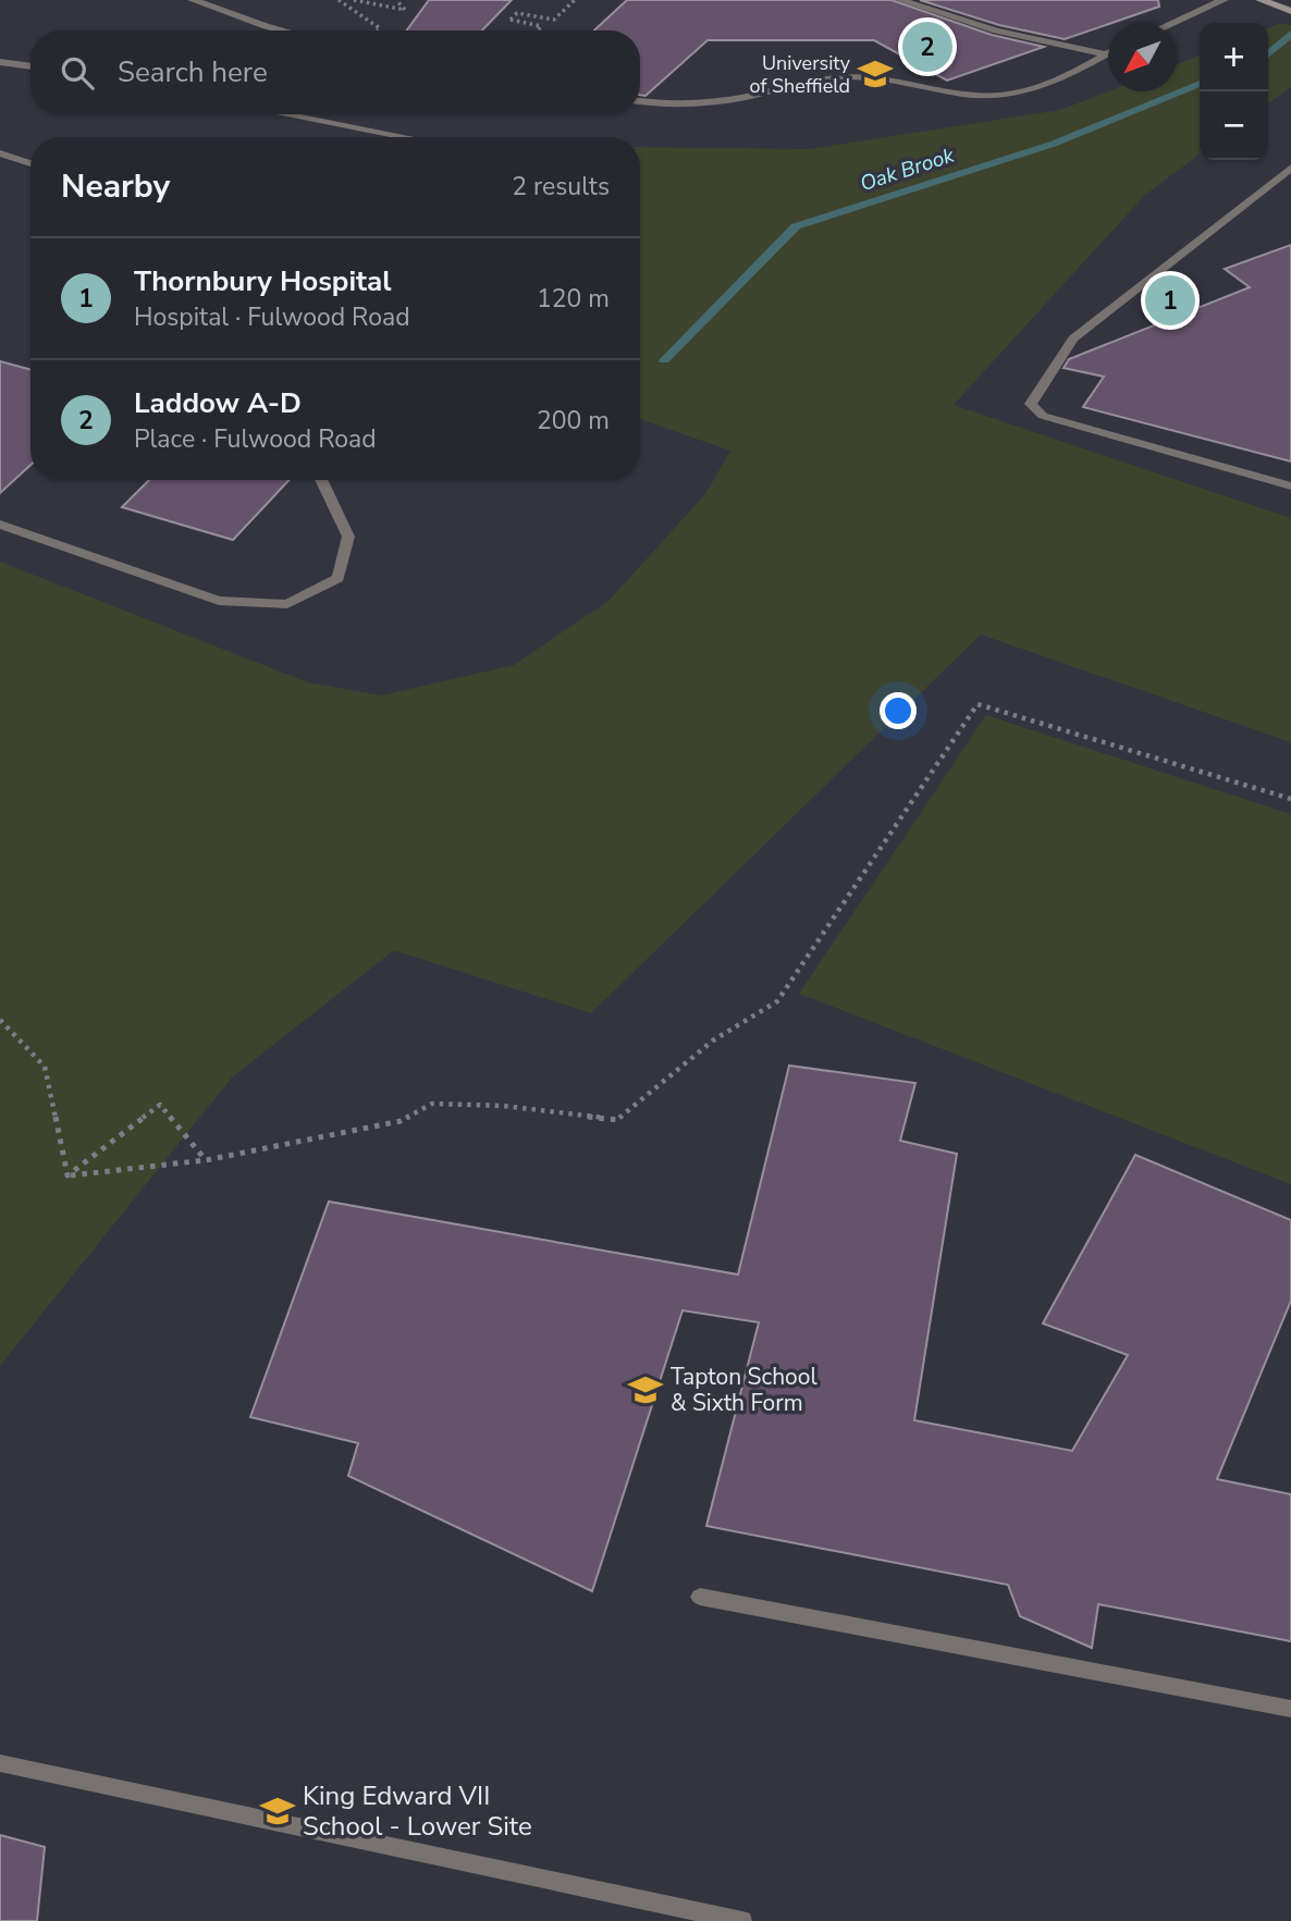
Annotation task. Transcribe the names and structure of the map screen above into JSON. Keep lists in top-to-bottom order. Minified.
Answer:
{"water":["Oak Brook"],"places":{"school or university":["University of Sheffield","Tapton School & Sixth Form","King Edward VII School - Lower Site"]},"north":"bottom left","page":{"pins":["2","1"],"map_buttons":["+","−"],"search":"Search here","heading":["Nearby","2 results"],"list":[{"mark":"1","name":"Thornbury Hospital","note":"Hospital · Fulwood Road","value":"120 m"},{"mark":"2","name":"Laddow A-D","note":"Place · Fulwood Road","value":"200 m"}]}}
